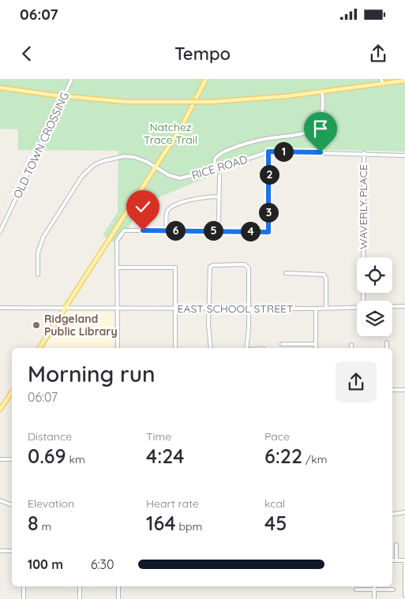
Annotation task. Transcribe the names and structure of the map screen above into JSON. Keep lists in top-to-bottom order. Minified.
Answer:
{"streets":{"street":["OLD TOWN CROSSING","RICE ROAD","WAVERLY PLACE","EAST SCHOOL STREET"]},"crossings":[["RICE ROAD","WAVERLY PLACE"]],"parks":["Natchez Trace Trail"],"places":["Ridgeland Public Library"],"page":{"status":"06:07","header":"Tempo","pins":["1","2","3","5","6","4"],"heading":["Morning run","06:07"],"stats":[["Distance","0.69 km"],["Time","4:24"],["Pace","6:22 /km"],["Elevation","8 m"],["Heart rate","164 bpm"],["kcal","45"]],"list":[{"name":"100 m","note":"6:30"}]}}
